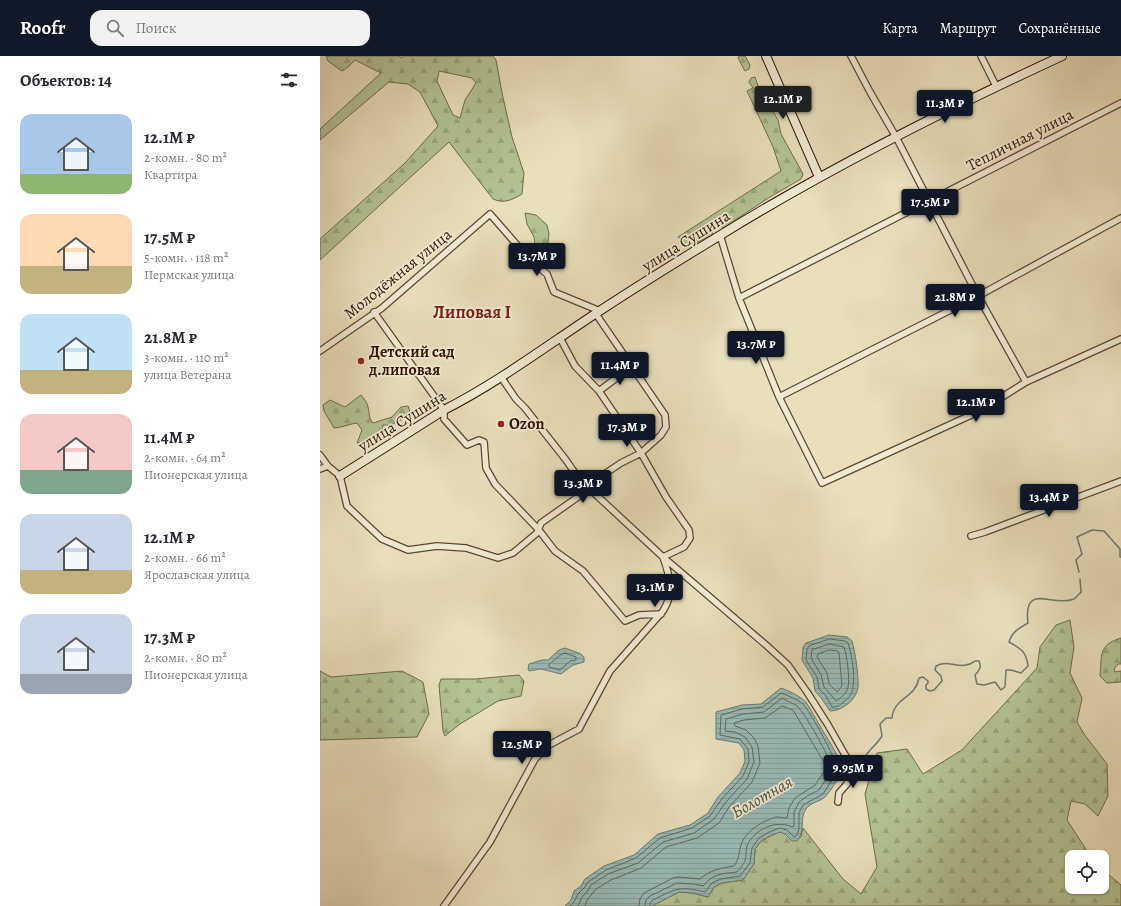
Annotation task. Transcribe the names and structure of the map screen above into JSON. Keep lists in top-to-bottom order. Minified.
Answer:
{"streets":{"street":["Тепличная улица","улица Сушина","Молодёжная улица"]},"crossings":[["улица Сушина","Молодёжная улица"]],"districts":["Липовая I"],"water":["Болотная"],"places":["Детский сад д.липовая","Ozon"],"page":{"header":"Roofr","search":"Поиск","nav":["Карта","Маршрут","Сохранённые"],"heading":"Объектов: 14","price":["12.1M ₽","11.3M ₽","17.5M ₽","13.7M ₽","21.8M ₽","13.7M ₽","11.4M ₽","12.1M ₽","17.3M ₽","13.3M ₽","13.4M ₽","13.1M ₽","12.5M ₽","9.95M ₽"],"list":[{"name":"12.1M ₽","note":"2-комн. · 80 m² · Квартира"},{"name":"17.5M ₽","note":"5-комн. · 118 m² · Пермская улица"},{"name":"21.8M ₽","note":"3-комн. · 110 m² · улица Ветерана"},{"name":"11.4M ₽","note":"2-комн. · 64 m² · Пионерская улица"},{"name":"12.1M ₽","note":"2-комн. · 66 m² · Ярославская улица"},{"name":"17.3M ₽","note":"2-комн. · 80 m² · Пионерская улица"}]}}
